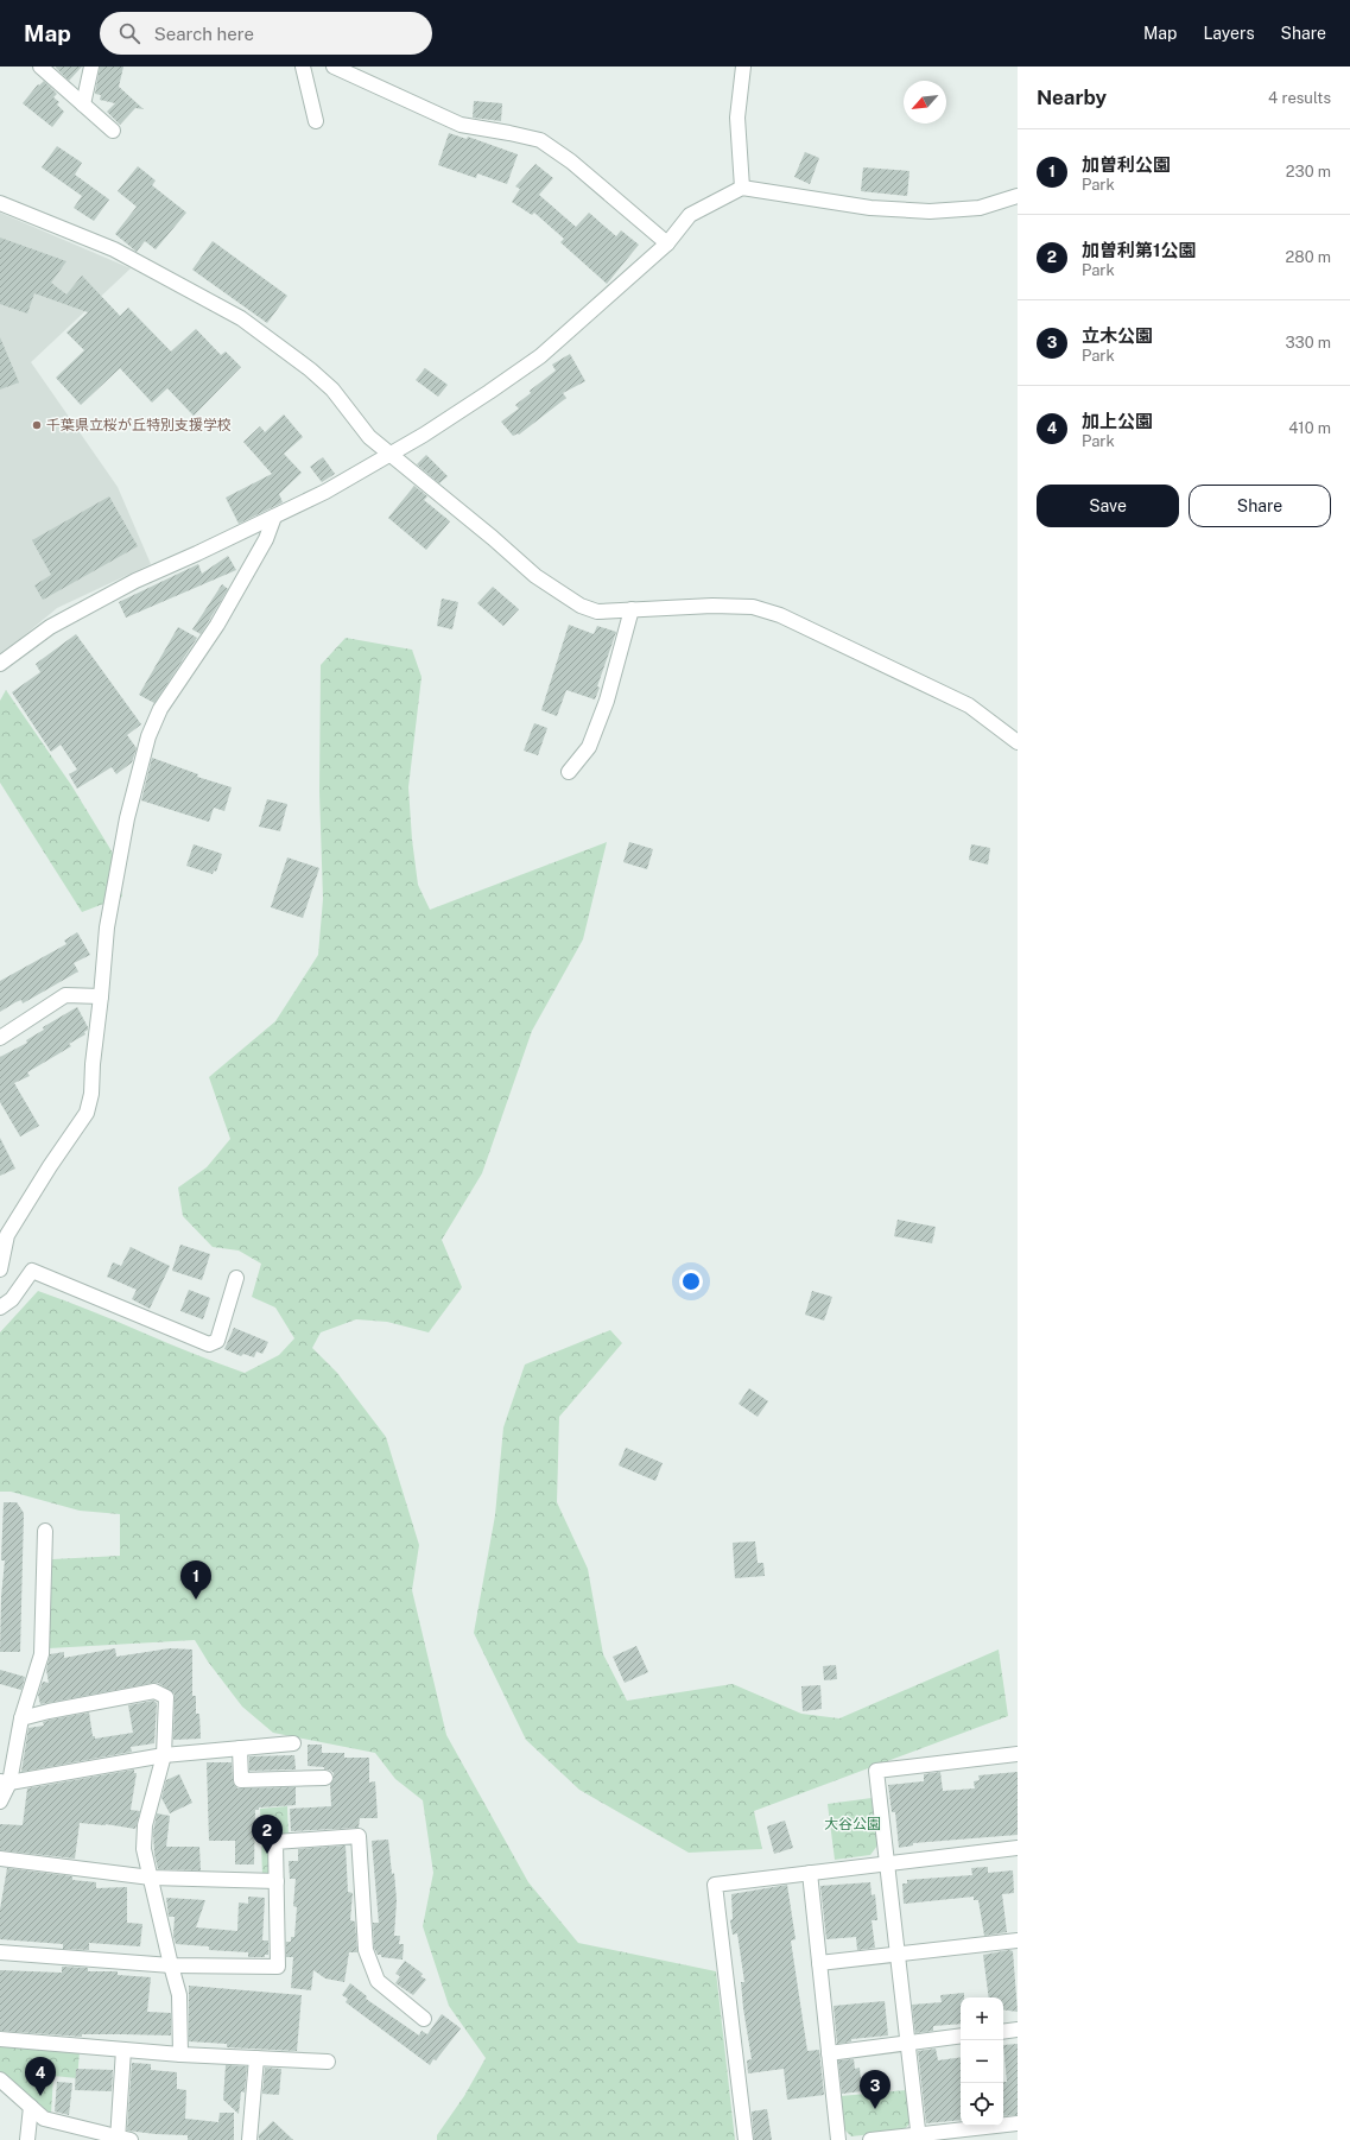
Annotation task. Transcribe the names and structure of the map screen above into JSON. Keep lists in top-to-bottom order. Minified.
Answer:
{"parks":["大谷公園"],"places":["千葉県立桜が丘特別支援学校"],"north":"bottom left","page":{"header":"Map","search":"Search here","nav":["Map","Layers","Share"],"heading":["Nearby","4 results"],"list":[{"mark":"1","name":"加曽利公園","note":"Park","value":"230 m"},{"mark":"2","name":"加曽利第1公園","note":"Park","value":"280 m"},{"mark":"3","name":"立木公園","note":"Park","value":"330 m"},{"mark":"4","name":"加上公園","note":"Park","value":"410 m"}],"buttons":["Save","Share"],"pins":["1","2","4","3"],"map_buttons":["+","−"]}}
